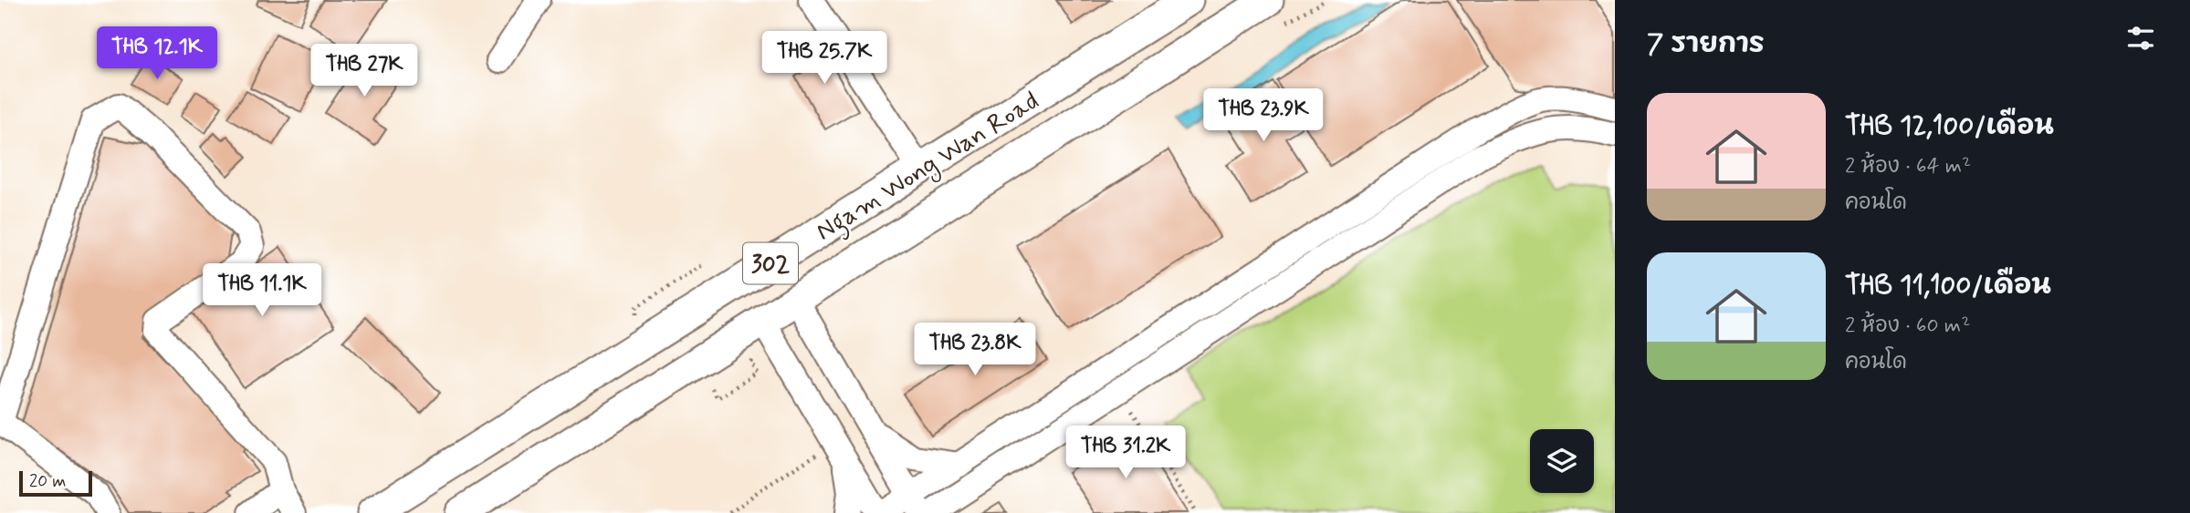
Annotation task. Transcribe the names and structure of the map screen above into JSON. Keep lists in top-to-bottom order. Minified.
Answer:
{"streets":{"main road":["Ngam Wong Wan Road","302"]},"scale_bar":"20 m","page":{"heading":"7 รายการ","price":["THB 12.1K","THB 25.7K","THB 27K","THB 23.9K","THB 11.1K","THB 23.8K","THB 31.2K"],"list":[{"name":"THB 12,100/เดือน","note":"2 ห้อง · 64 m² · คอนโด"},{"name":"THB 11,100/เดือน","note":"2 ห้อง · 60 m² · คอนโด"}],"scale":"20 m"}}
